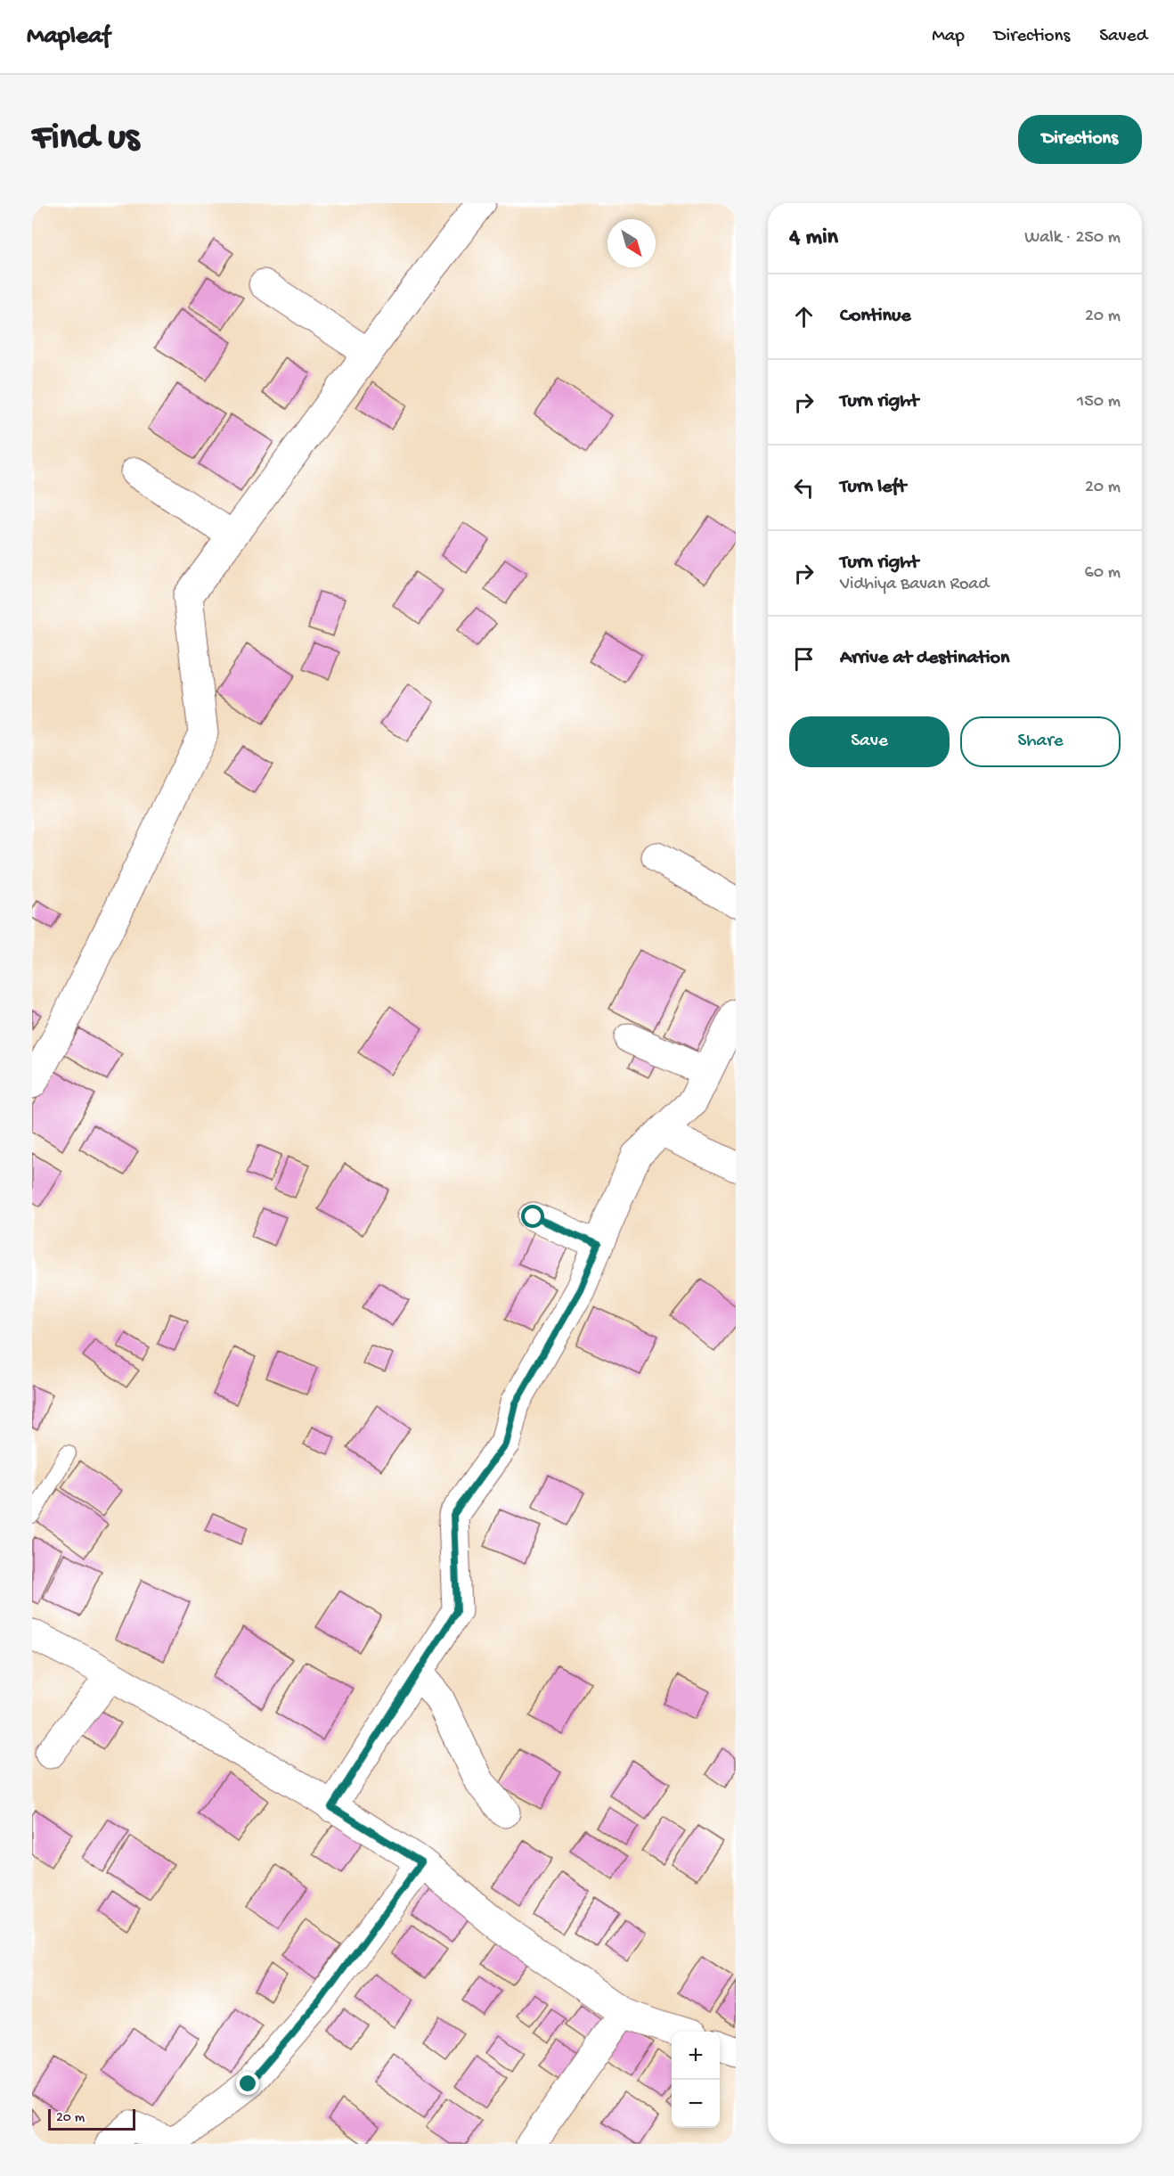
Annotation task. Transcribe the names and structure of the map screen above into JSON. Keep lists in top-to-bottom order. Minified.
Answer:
{"scale_bar":"20 m","north":"bottom right","page":{"header":"Mapleaf","nav":["Map","Directions","Saved"],"buttons":["Directions",["Save","Share"]],"title":"Find us","heading":["4 min","Walk · 250 m"],"list":[["Continue","20 m"],["Turn right","150 m"],["Turn left","20 m"],["Turn right","Vidhiya Bavan Road","60 m"],"Arrive at destination"],"map_buttons":["+","−"],"scale":"20 m"}}
